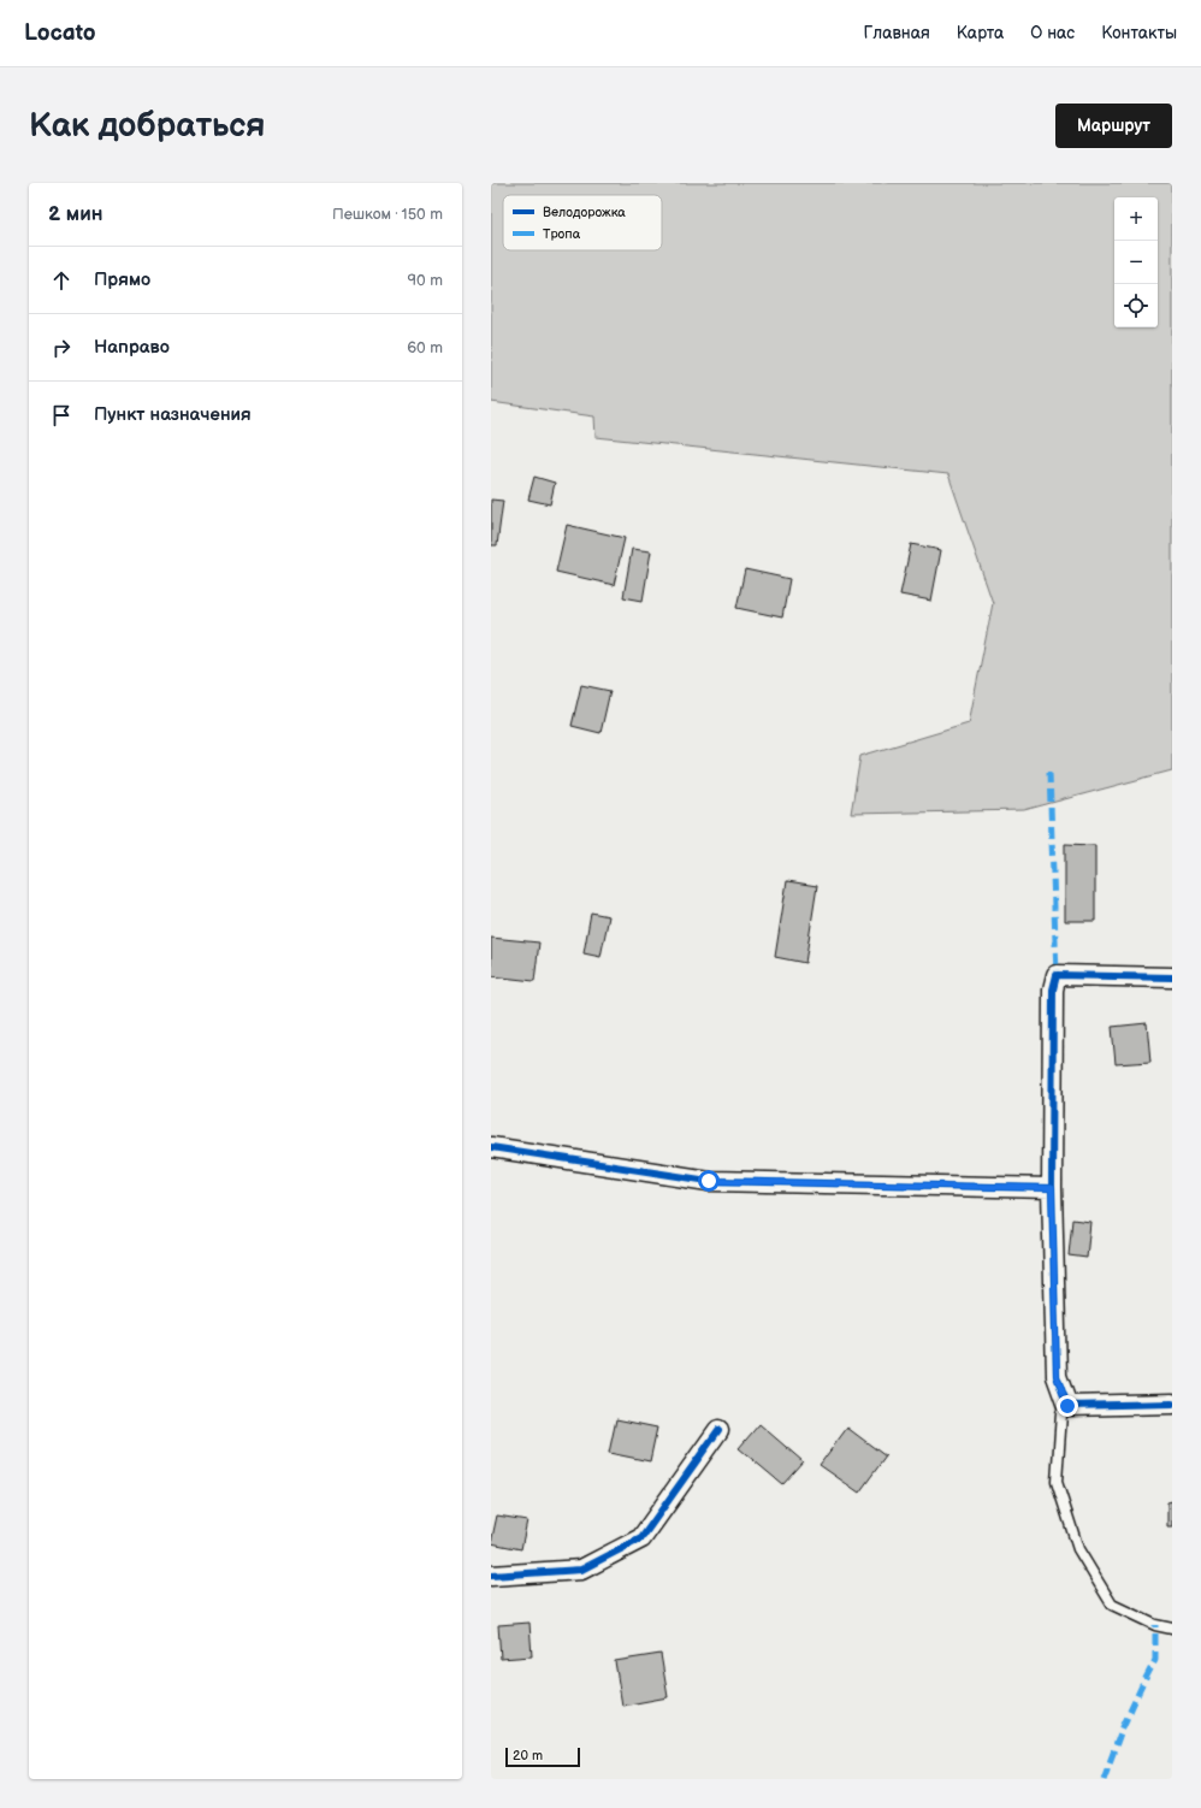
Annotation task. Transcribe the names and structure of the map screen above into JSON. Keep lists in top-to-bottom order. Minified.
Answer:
{"legend":["Велодорожка","Тропа"],"scale_bar":"20 m","page":{"header":"Locato","nav":["Главная","Карта","О нас","Контакты"],"buttons":"Маршрут","title":"Как добраться","heading":["2 мин","Пешком · 150 m"],"map_buttons":["+","−"],"list":[["Прямо","90 m"],["Направо","60 m"],"Пункт назначения"],"scale":"20 m"}}
